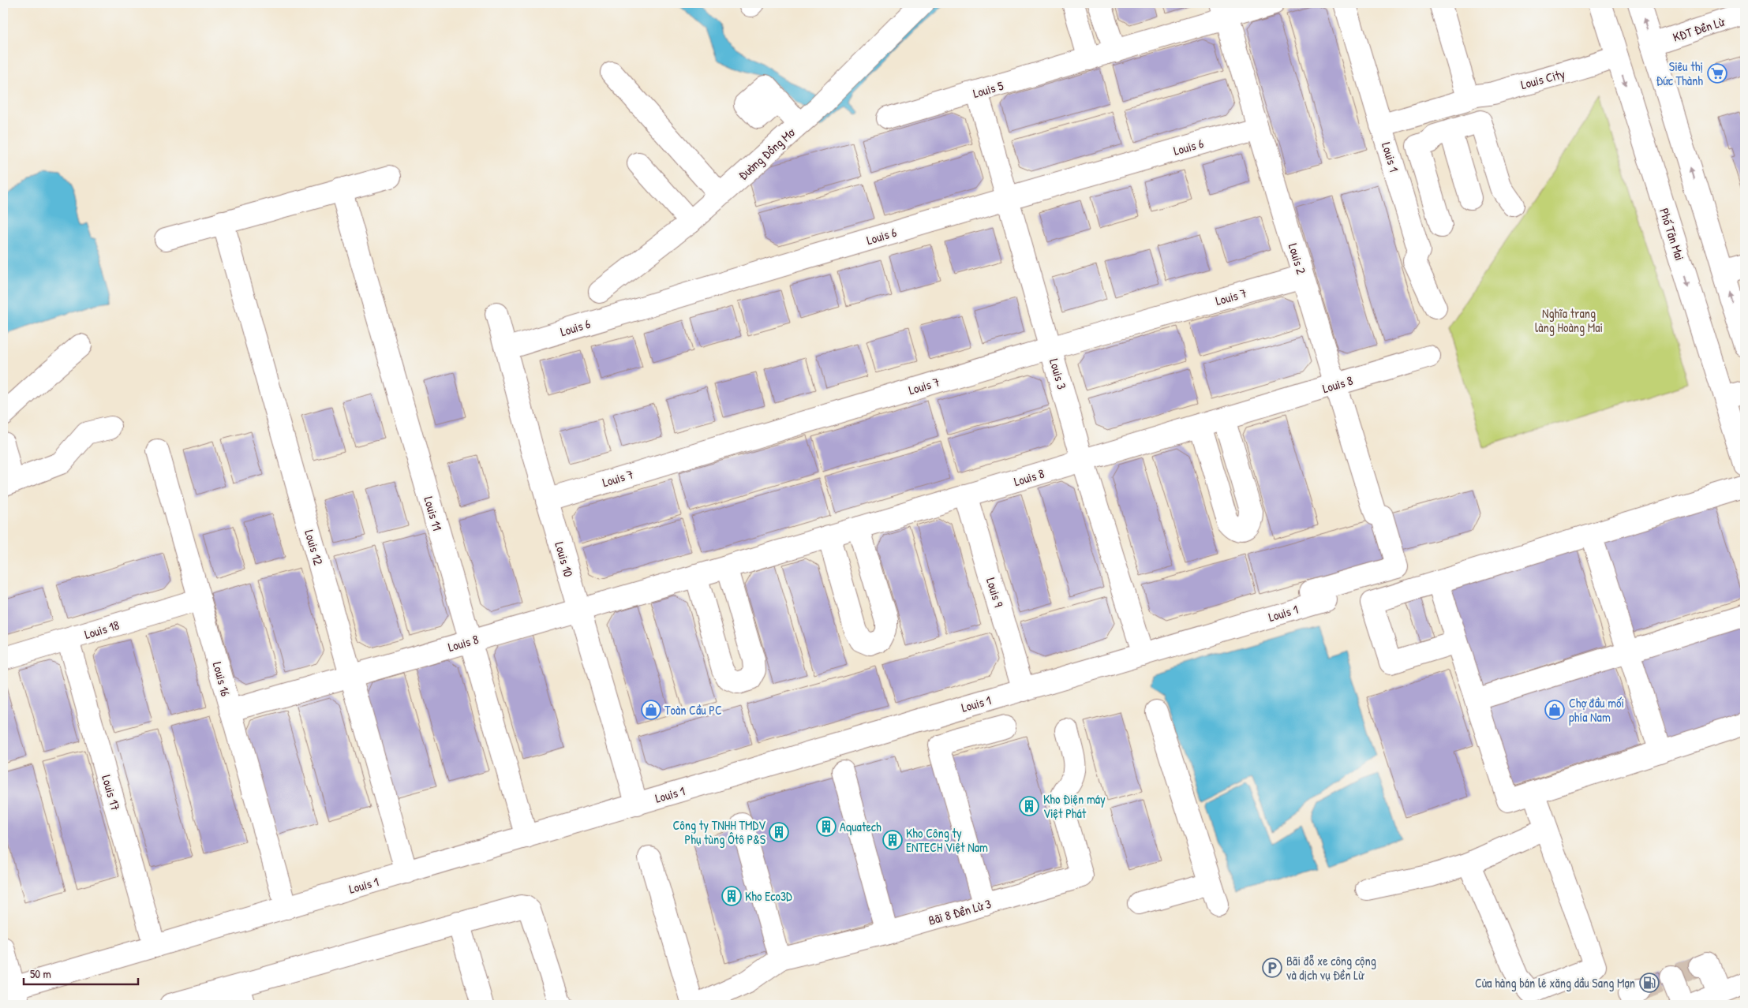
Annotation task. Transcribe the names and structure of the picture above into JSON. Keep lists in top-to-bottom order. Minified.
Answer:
{"streets":{"street":["KĐT Đền Lừ","Louis City","Louis 5","Louis 6","Đường Đồng Mơ","Louis 1","Phố Tân Mai","Louis 2","Louis 7","Louis 3","Louis 8","Louis 11","Louis 12","Louis 10","Louis 9","Louis 18","Louis 16","Louis 17","Bãi 8 Đền Lừ 3"]},"crossings":[["Louis City","Louis 1"],["Louis City","Phố Tân Mai"],["Louis 5","Louis 2"],["Louis 5","Louis 3"],["Louis 6","Louis 2"],["Louis 6","Louis 3"],["Louis 6","Louis 10"],["Louis 1","Louis 2"],["Louis 1","Louis 3"],["Louis 1","Louis 11"],["Louis 1","Louis 12"],["Louis 1","Louis 10"],["Louis 1","Louis 9"],["Louis 1","Louis 16"],["Louis 1","Louis 17"],["Louis 2","Louis 7"],["Louis 2","Louis 8"],["Louis 7","Louis 3"],["Louis 7","Louis 10"],["Louis 3","Louis 8"],["Louis 8","Louis 11"],["Louis 8","Louis 12"],["Louis 8","Louis 10"],["Louis 8","Louis 9"],["Louis 8","Louis 16"],["Louis 18","Louis 16"],["Louis 18","Louis 17"]],"parks":["Nghĩa trang làng Hoàng Mai"],"places":{"supermarket":["Siêu thị Đức Thành"],"shop":["Toàn Cầu PC","Chợ đầu mối phía Nam"],"building":["Kho Điện máy Việt Phát","Aquatech","Công ty TNHH TMDV Phụ tùng Ôtô P&S","Kho Công ty ENTECH Việt Nam","Kho Eco3D"],"parking":["Bãi đỗ xe công cộng và dịch vụ Đền Lừ"],"fuel station":["Cửa hàng bán lẻ xăng dầu Sang Mạn"]},"scale_bar":"50 m"}
